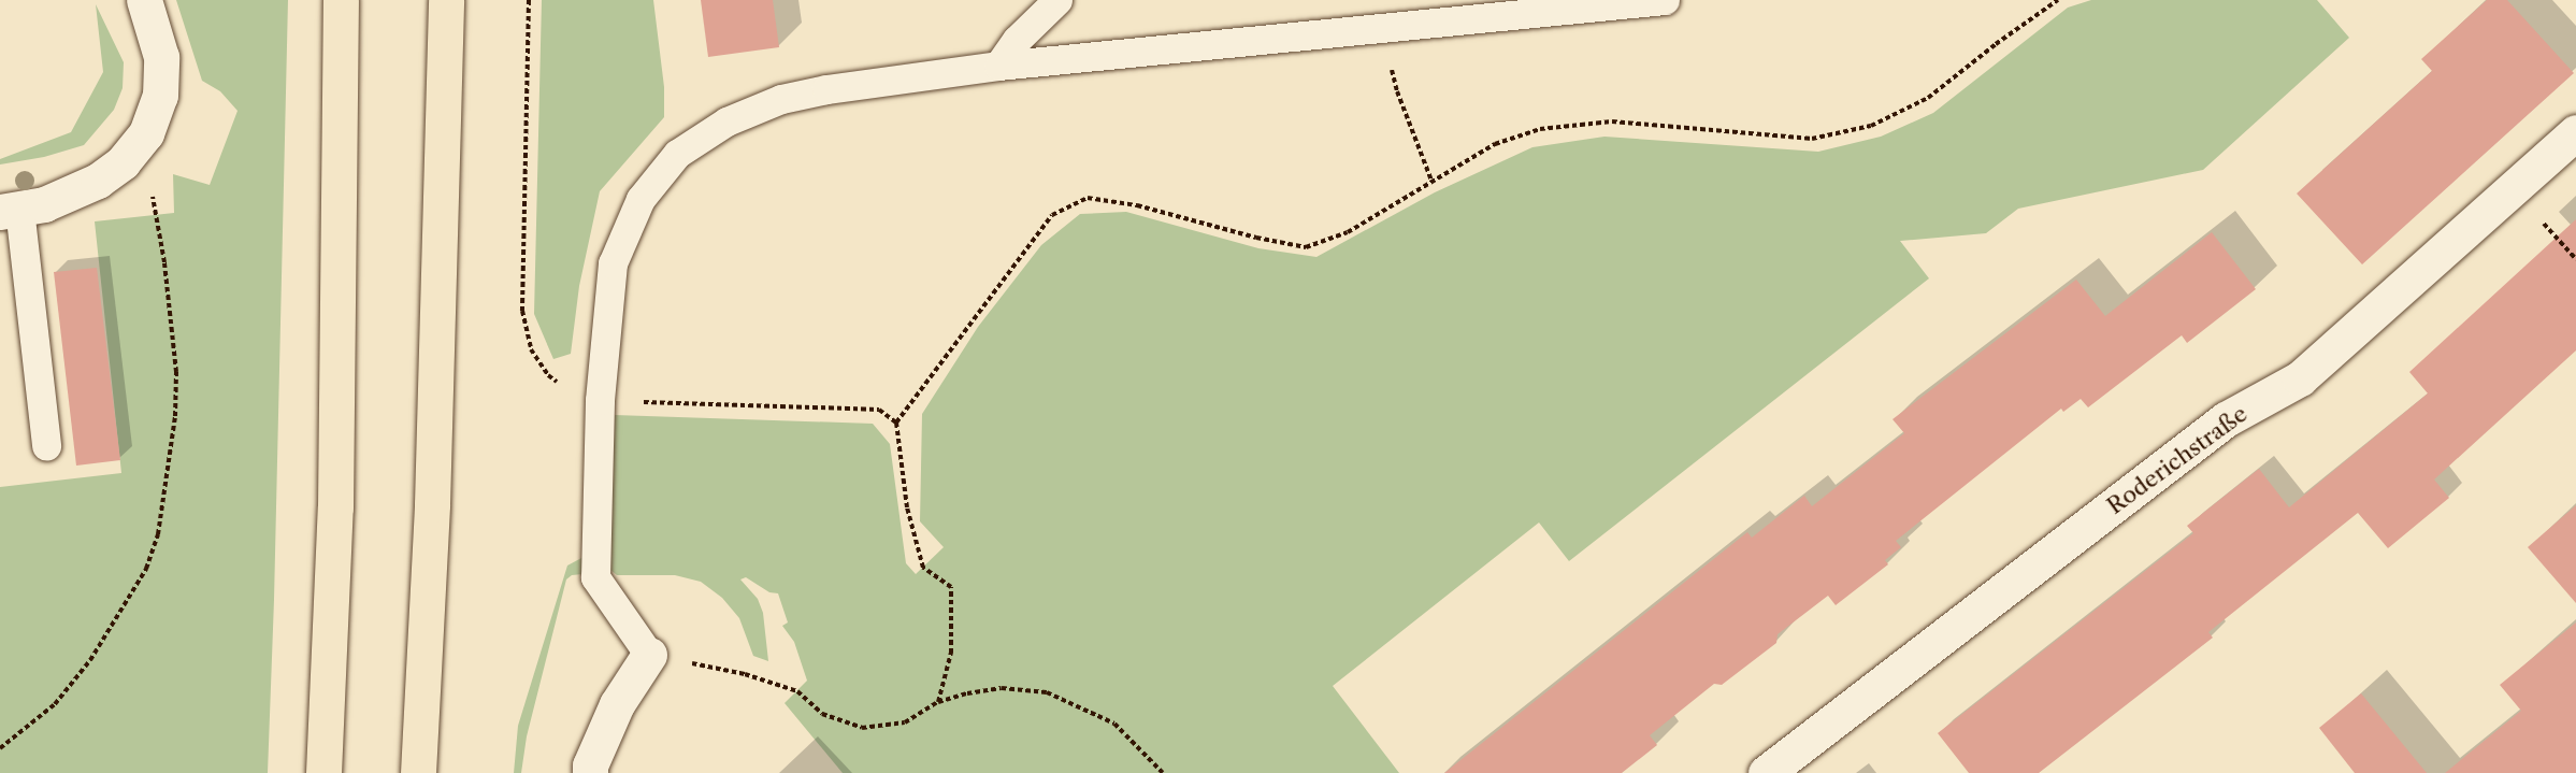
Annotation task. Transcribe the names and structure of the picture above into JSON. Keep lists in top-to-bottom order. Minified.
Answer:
{"streets":{"street":["Roderichstraße"]}}
